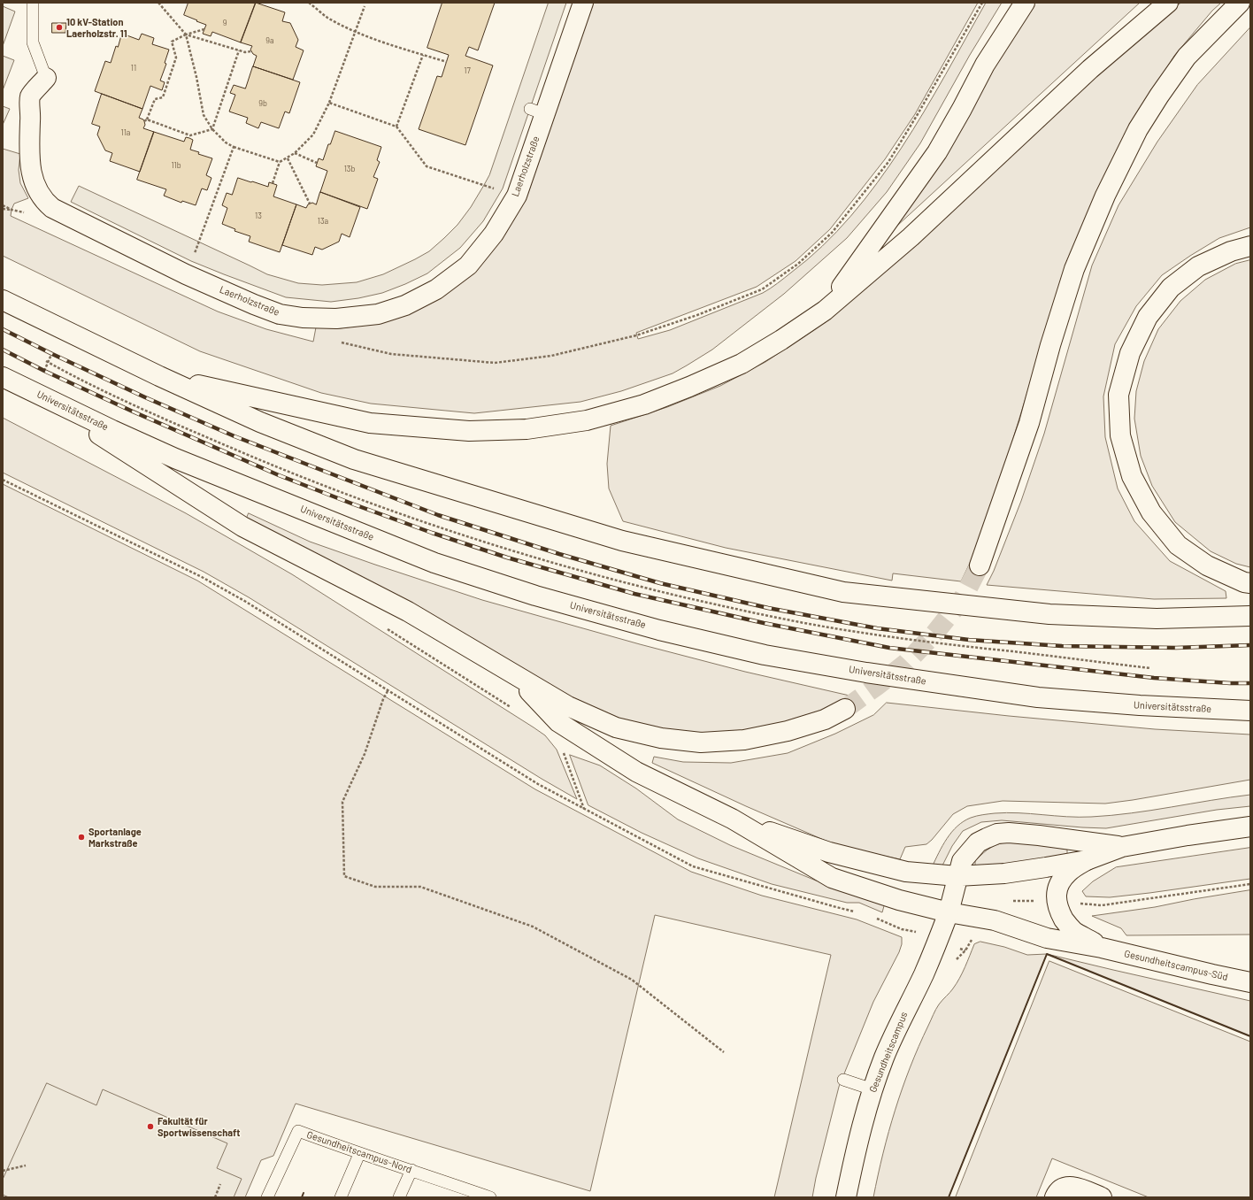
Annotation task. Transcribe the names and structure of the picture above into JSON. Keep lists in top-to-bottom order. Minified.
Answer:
{"streets":{"main road":["Laerholzstraße","Universitätsstraße","Gesundheitscampus-Süd","Gesundheitscampus"],"lane":["Gesundheitscampus-Nord"]},"crossings":[["Gesundheitscampus-Süd","Gesundheitscampus"]],"places":["10 kV-Station Laerholzstr. 11","Sportanlage Markstraße","Fakultät für Sportwissenschaft"],"house_numbers":["9","9a","11","17","9b","11a","11b","13b","13","13a"]}
